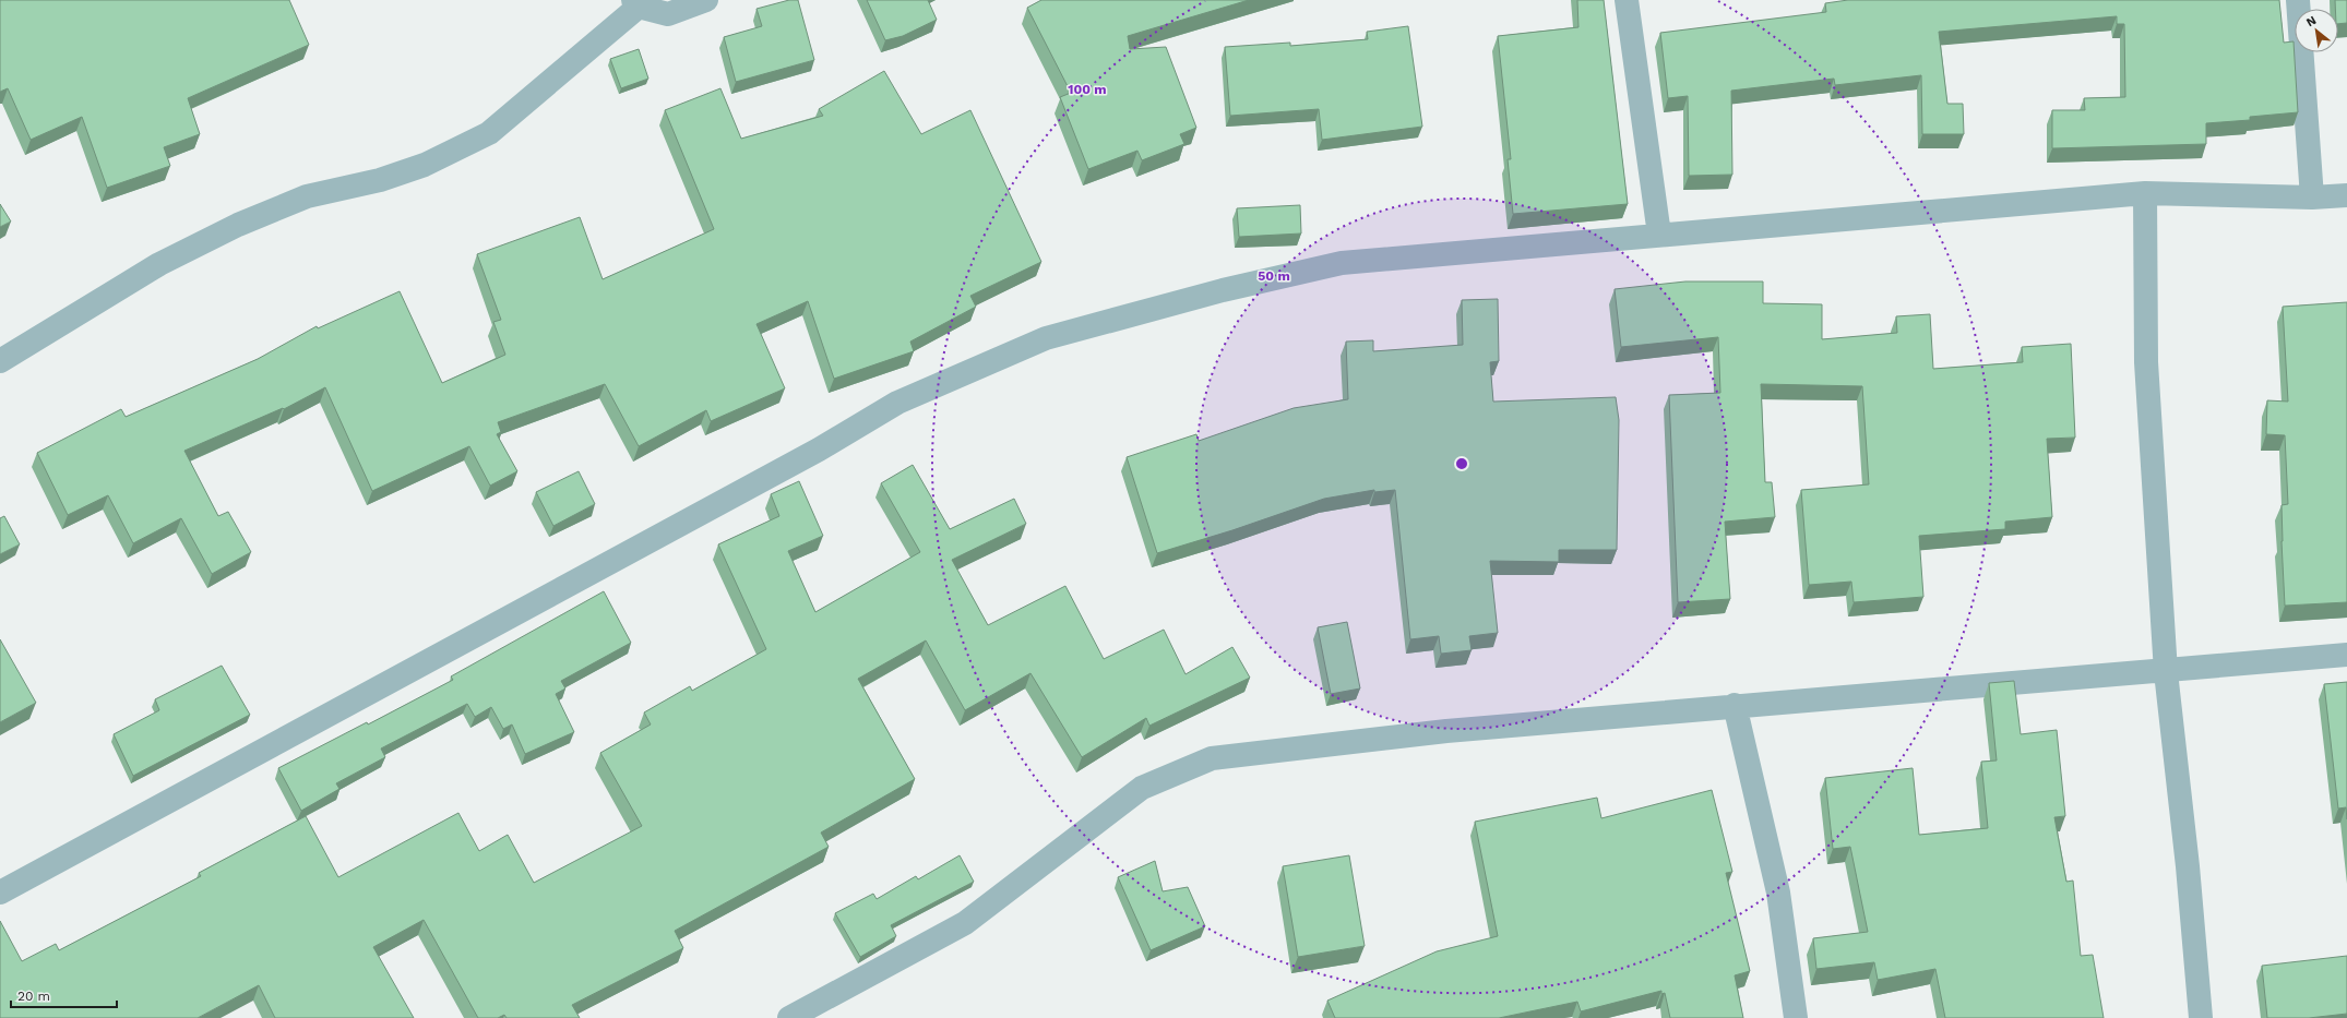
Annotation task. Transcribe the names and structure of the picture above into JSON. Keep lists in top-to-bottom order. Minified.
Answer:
{"scale_bar":"20 m","north":"top left","rings":["100 m","50 m"]}
